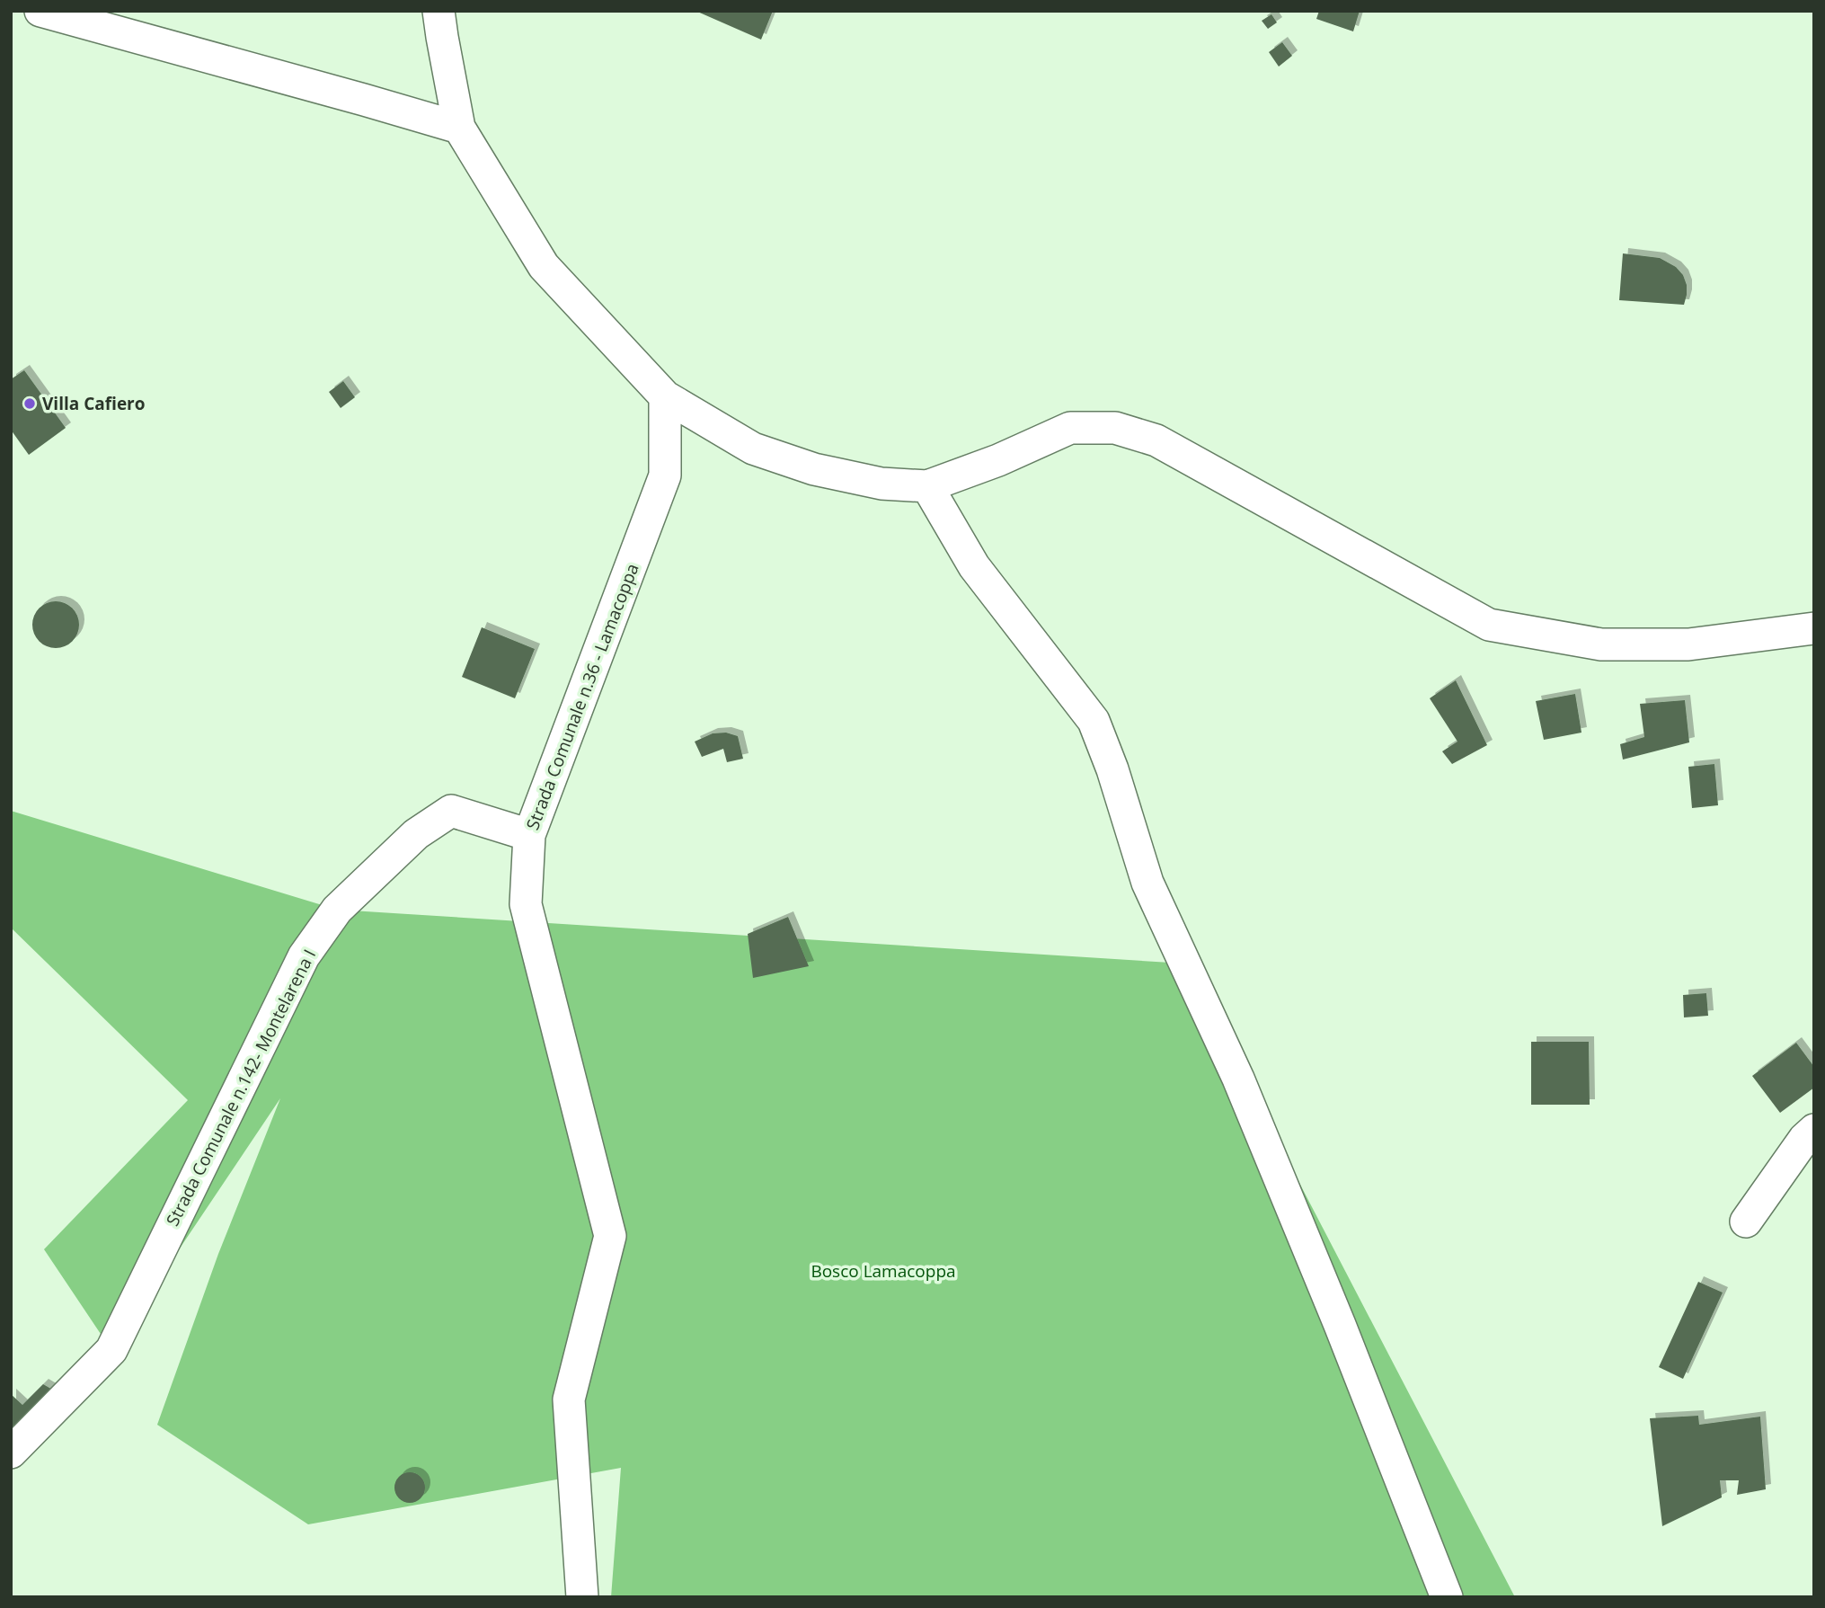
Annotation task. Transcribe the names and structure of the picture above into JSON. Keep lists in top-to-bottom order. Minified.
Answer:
{"streets":{"street":["Strada Comunale n.36 - Lamacoppa","Strada Comunale n.142- Montelarena I"]},"crossings":[["Strada Comunale n.36 - Lamacoppa","Strada Comunale n.142- Montelarena I"]],"parks":["Bosco Lamacoppa"],"places":["Villa Cafiero"]}
